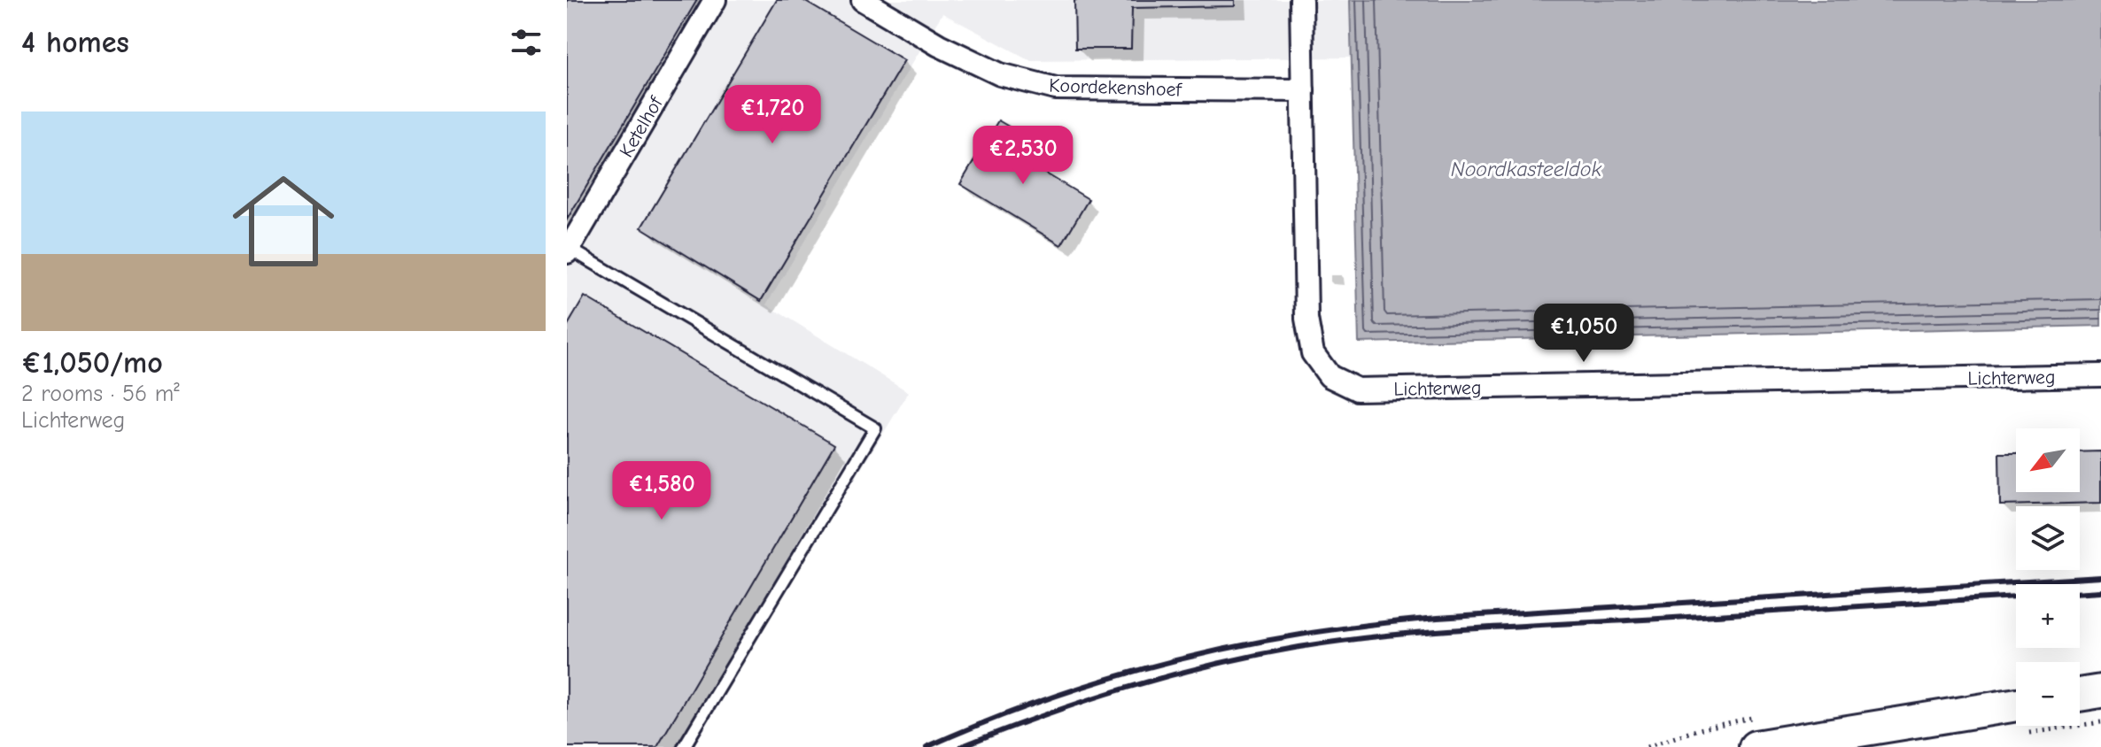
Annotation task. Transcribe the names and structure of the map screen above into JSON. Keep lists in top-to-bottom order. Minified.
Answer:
{"streets":{"street":["Koordekenshoef","Ketelhof","Lichterweg"]},"crossings":[["Koordekenshoef","Lichterweg"]],"water":["Noordkasteeldok"],"north":"bottom left","page":{"heading":"4 homes","list":[{"name":"€1,050/mo","note":"2 rooms · 56 m² · Lichterweg"}],"price":["€1,720","€2,530","€1,050","€1,580"],"map_buttons":["+","−"]}}
